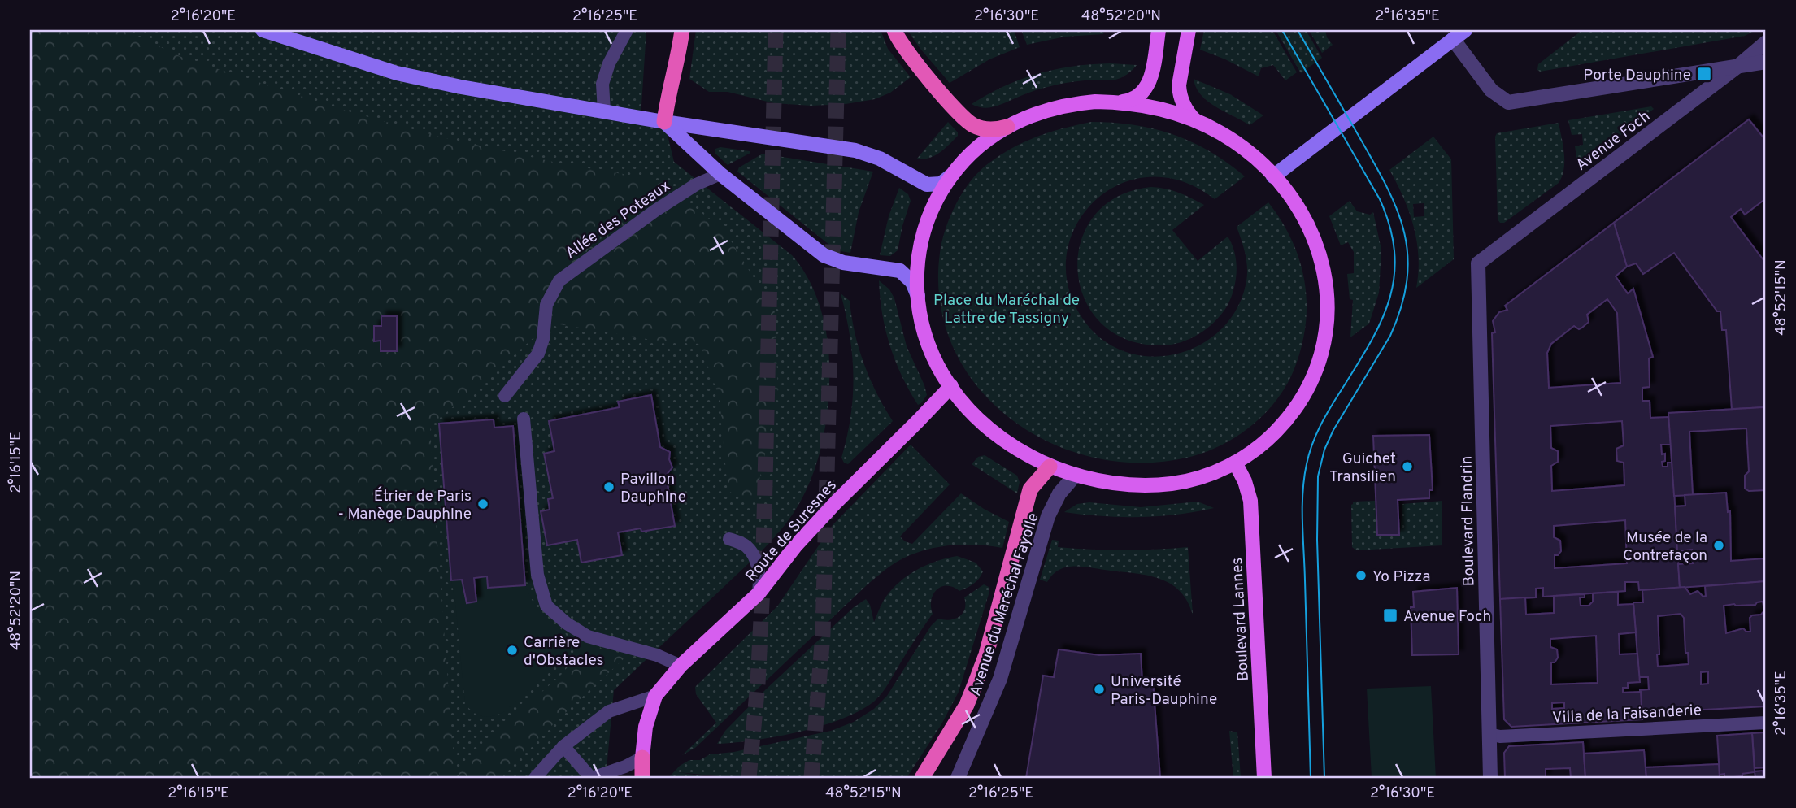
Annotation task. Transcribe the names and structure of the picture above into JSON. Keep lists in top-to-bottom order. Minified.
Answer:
{"streets":{"main road":["Route de Suresnes","Boulevard Lannes"],"street":["Avenue Foch","Boulevard Flandrin","Avenue du Maréchal Fayolle"],"lane":["Allée des Poteaux","Villa de la Faisanderie"]},"crossings":[["Avenue Foch","Boulevard Flandrin"],["Boulevard Flandrin","Villa de la Faisanderie"]],"parks":["Place du Maréchal de Lattre de Tassigny"],"places":{"transit":["Porte Dauphine","Avenue Foch"],"other":["Guichet Transilien","Pavillon Dauphine","Étrier de Paris - Manège Dauphine","Musée de la Contrefaçon","Yo Pizza","Carrière d'Obstacles","Université Paris-Dauphine"]},"coordinates":["2°16'20\"E","2°16'25\"E","2°16'30\"E","48°52'20\"N","2°16'35\"E","48°52'15\"N","2°16'15\"E"]}
